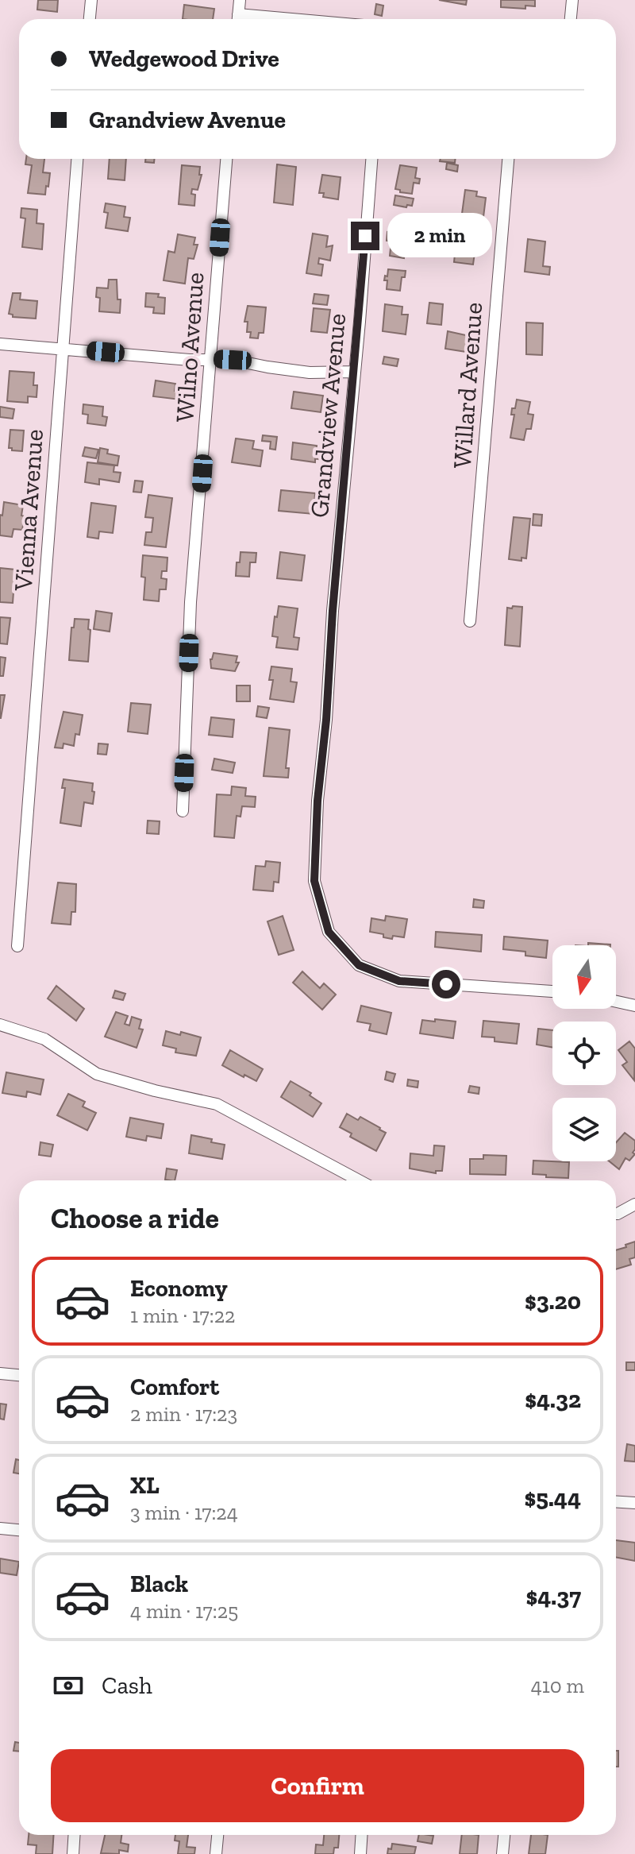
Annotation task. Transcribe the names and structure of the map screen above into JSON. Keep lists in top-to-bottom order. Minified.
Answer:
{"streets":{"street":["Wilno Avenue","Willard Avenue","Grandview Avenue","Vienna Avenue"]},"north":"bottom","page":{"banner":["Wedgewood Drive","Grandview Avenue"],"bubble":"2 min","heading":"Choose a ride","list":[{"name":"Economy","note":"1 min · 17:22","value":"$3.20"},{"name":"Comfort","note":"2 min · 17:23","value":"$4.32"},{"name":"XL","note":"3 min · 17:24","value":"$5.44"},{"name":"Black","note":"4 min · 17:25","value":"$4.37"}],"pay":["Cash","410 m"],"buttons":"Confirm"}}
